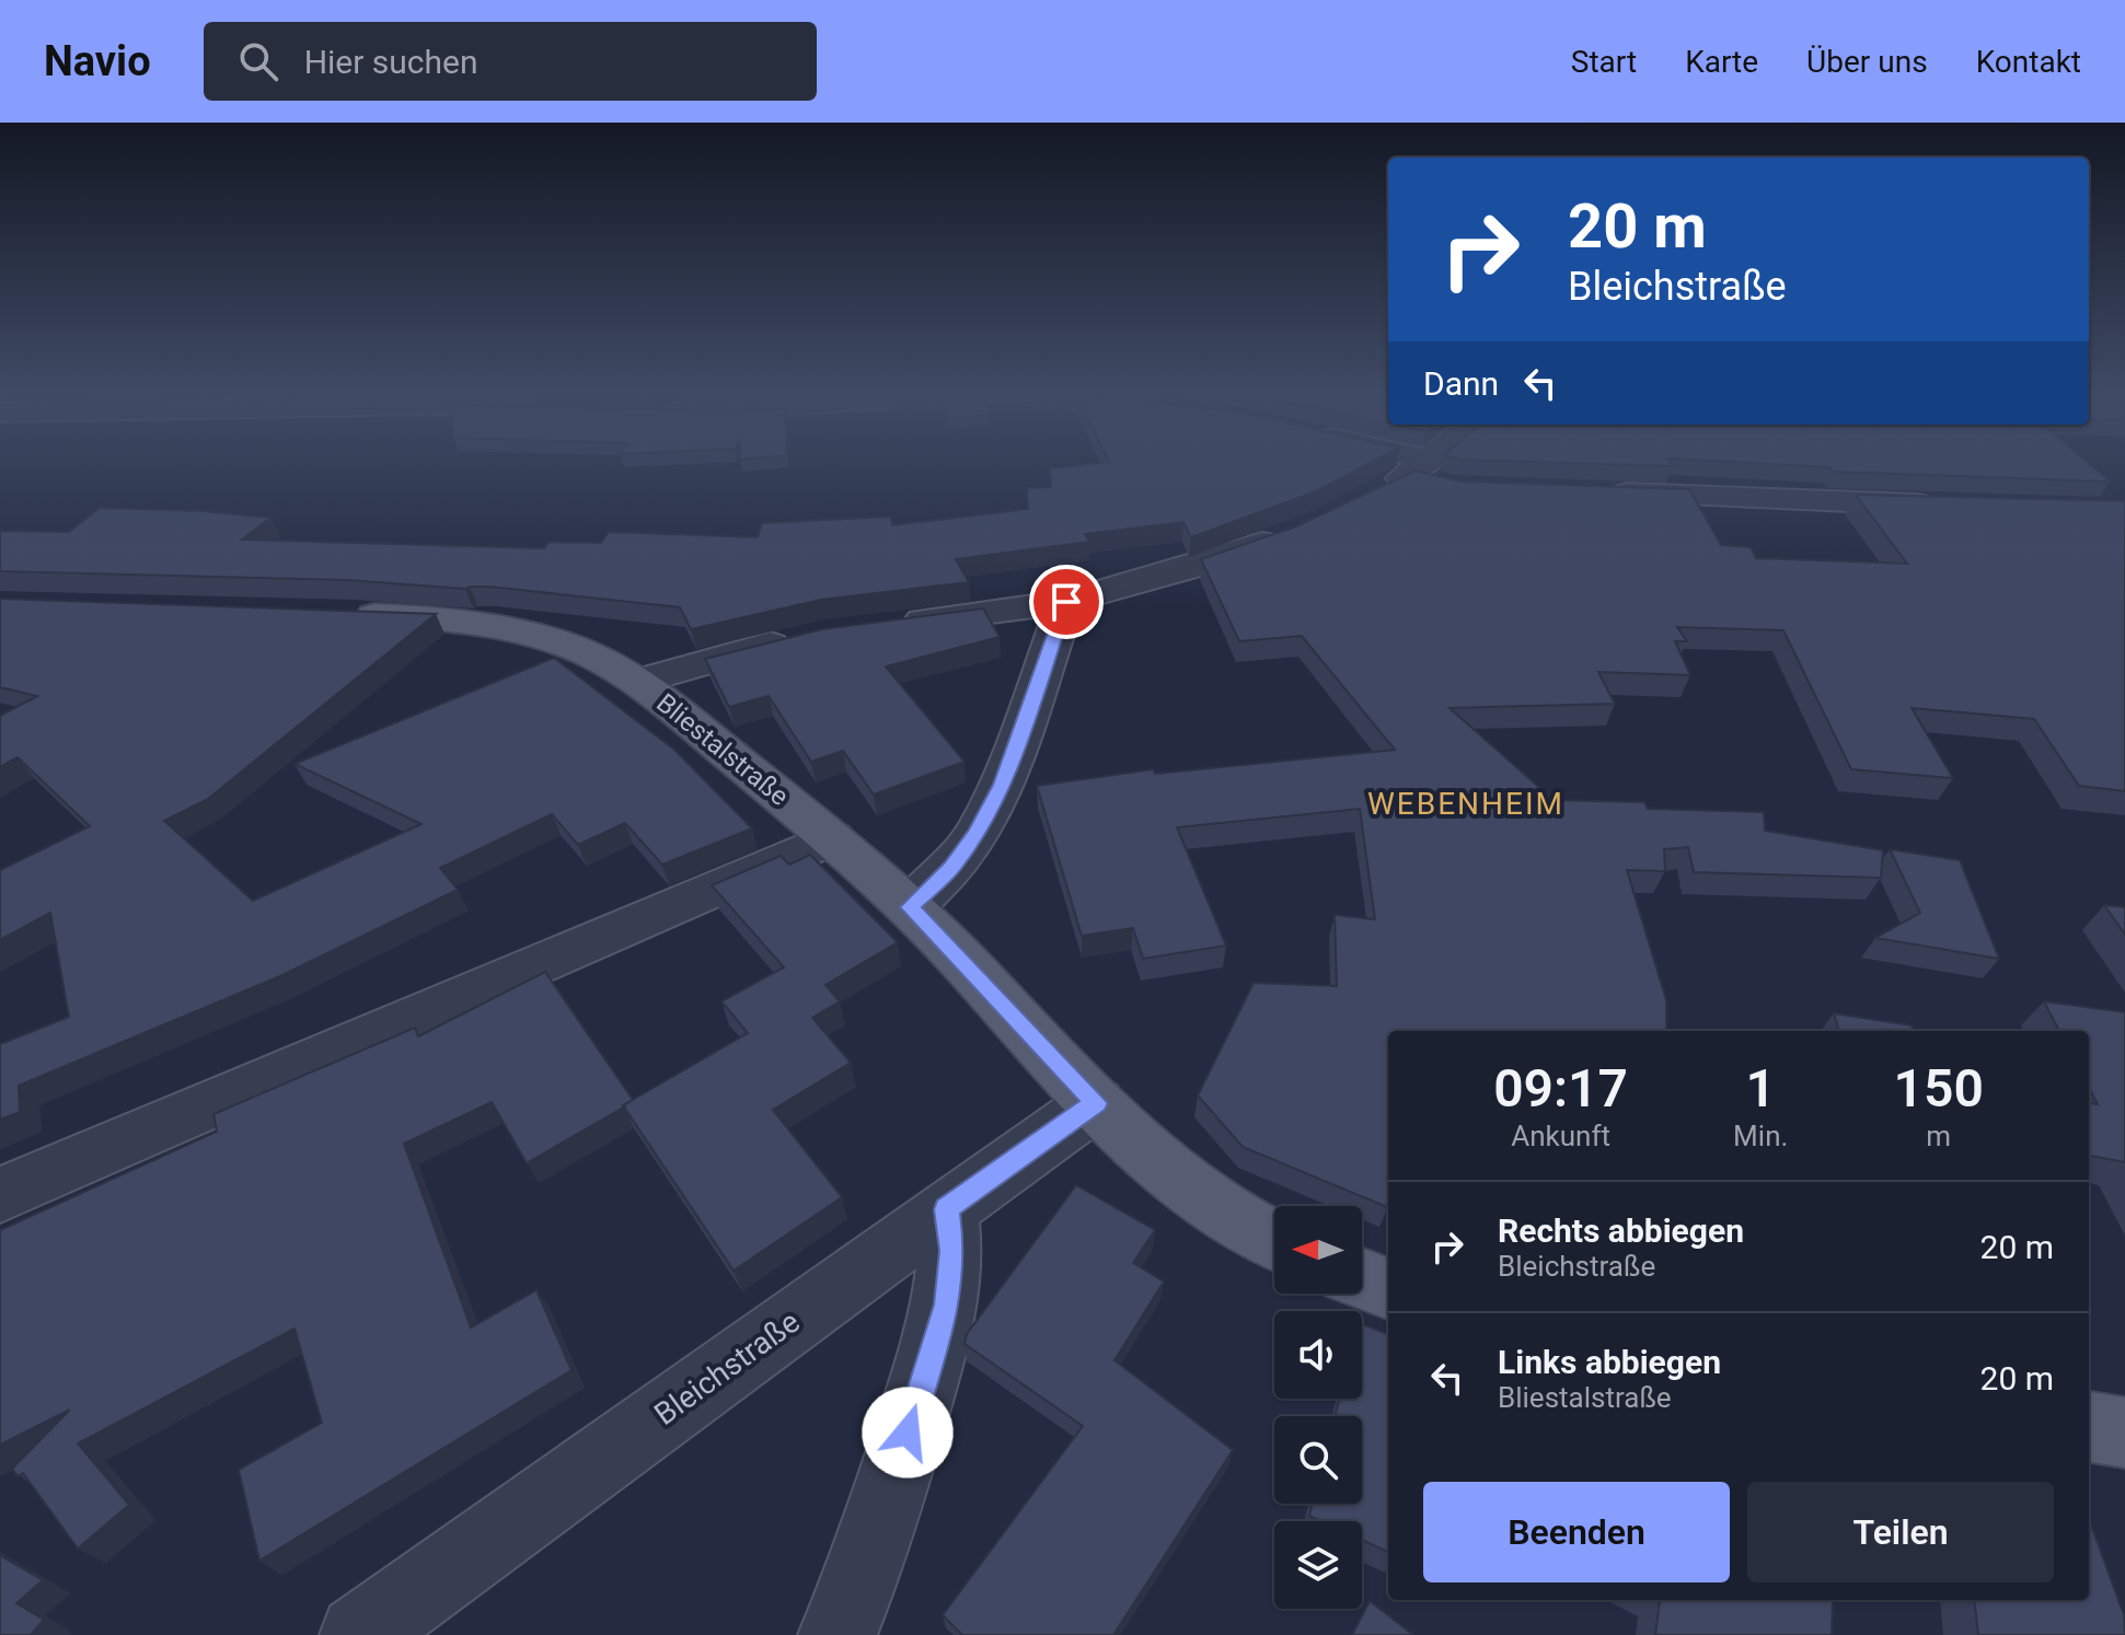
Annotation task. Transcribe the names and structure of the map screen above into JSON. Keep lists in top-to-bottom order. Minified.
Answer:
{"streets":{"main road":["Bliestalstraße"],"street":["Bleichstraße"]},"crossings":[["Bliestalstraße","Bleichstraße"]],"districts":["WEBENHEIM"],"north":"left","page":{"header":"Navio","search":"Hier suchen","nav":["Start","Karte","Über uns","Kontakt"],"turn":["20 m","Bleichstraße"],"then":"Dann","eta":["09:17","Ankunft","1","Min.","150","m"],"list":[{"name":"Rechts abbiegen","note":"Bleichstraße","value":"20 m"},{"name":"Links abbiegen","note":"Bliestalstraße","value":"20 m"}],"buttons":["Beenden","Teilen"]}}
